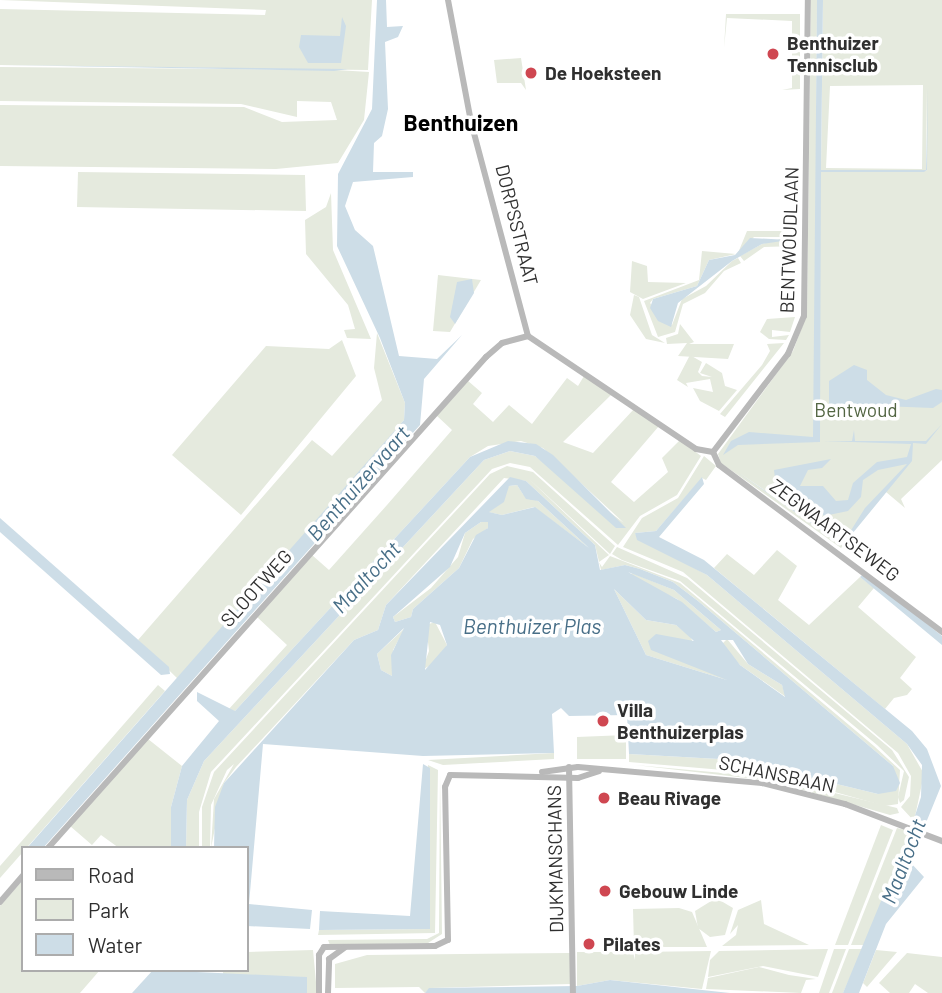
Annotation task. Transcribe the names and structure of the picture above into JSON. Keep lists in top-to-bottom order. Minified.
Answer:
{"streets":{"street":["DORPSSTRAAT","BENTWOUDLAAN","ZEGWAARTSEWEG","SLOOTWEG","SCHANSBAAN","DIJKMANSCHANS"]},"crossings":[["DORPSSTRAAT","SLOOTWEG"],["BENTWOUDLAAN","ZEGWAARTSEWEG"],["SCHANSBAAN","DIJKMANSCHANS"]],"districts":["Benthuizen"],"water":["Benthuizervaart","Maaltocht","Benthuizer Plas"],"parks":["Bentwoud"],"places":["Benthuizer Tennisclub","De Hoeksteen","Villa Benthuizerplas","Beau Rivage","Gebouw Linde","Pilates"],"legend":["Road","Park","Water"]}
